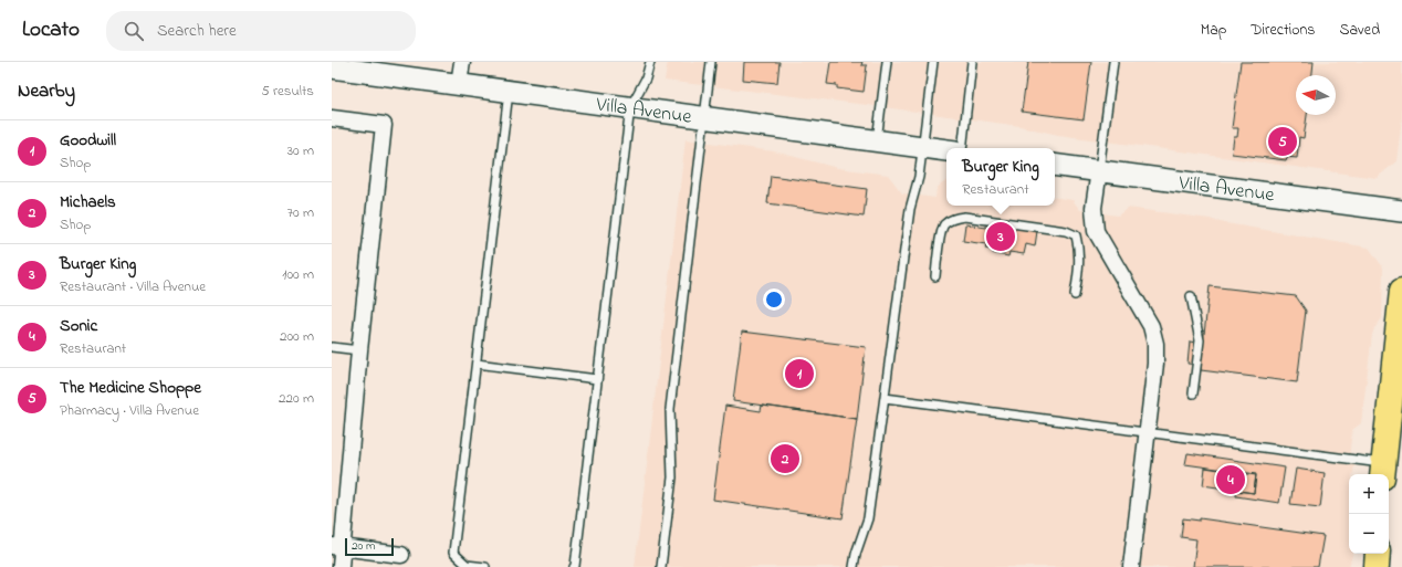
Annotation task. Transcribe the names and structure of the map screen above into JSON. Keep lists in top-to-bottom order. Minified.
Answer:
{"streets":{"main road":["Villa Avenue"]},"scale_bar":"20 m","north":"left","page":{"header":"Locato","search":"Search here","nav":["Map","Directions","Saved"],"heading":["Nearby","5 results"],"list":[{"mark":"1","name":"Goodwill","note":"Shop","value":"30 m"},{"mark":"2","name":"Michaels","note":"Shop","value":"70 m"},{"mark":"3","name":"Burger King","note":"Restaurant · Villa Avenue","value":"100 m"},{"mark":"4","name":"Sonic","note":"Restaurant","value":"200 m"},{"mark":"5","name":"The Medicine Shoppe","note":"Pharmacy · Villa Avenue","value":"220 m"}],"pins":["5","3","1","2","4"],"popup":["Burger King","Restaurant"],"map_buttons":["+","−"],"scale":"20 m"}}
